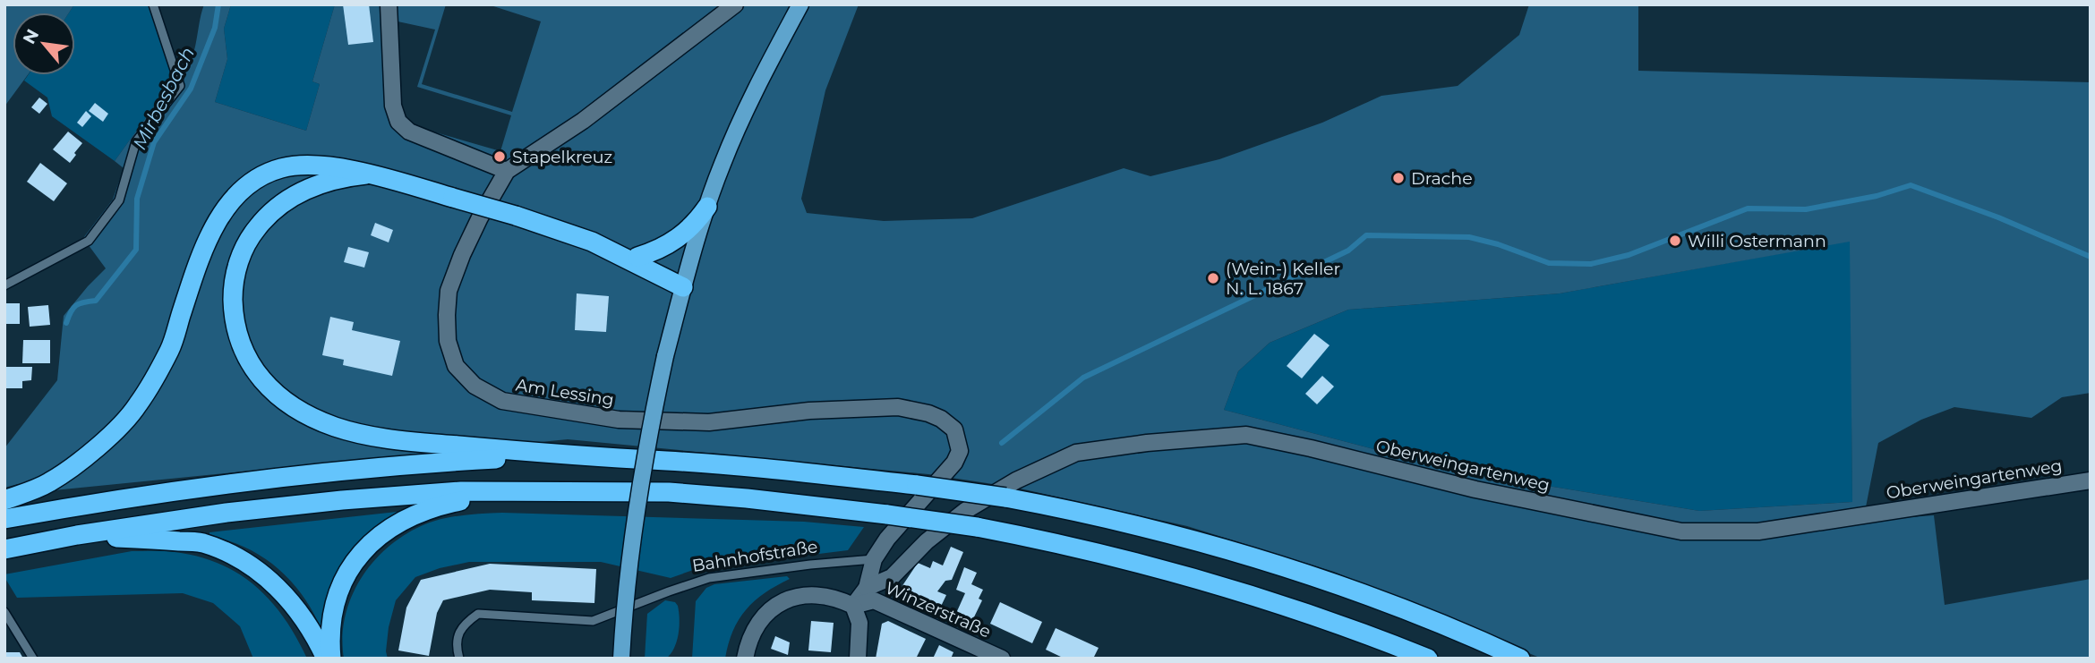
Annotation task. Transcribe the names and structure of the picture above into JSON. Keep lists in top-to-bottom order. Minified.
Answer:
{"streets":{"street":["Am Lessing","Oberweingartenweg","Winzerstraße"],"lane":["Bahnhofstraße"]},"crossings":[["Am Lessing","Oberweingartenweg"],["Am Lessing","Bahnhofstraße"],["Am Lessing","Winzerstraße"]],"water":["Mirbesbach"],"places":["Stapelkreuz","Drache","Willi Ostermann","(Wein-) Keller N. L. 1867"],"north":"top left"}
